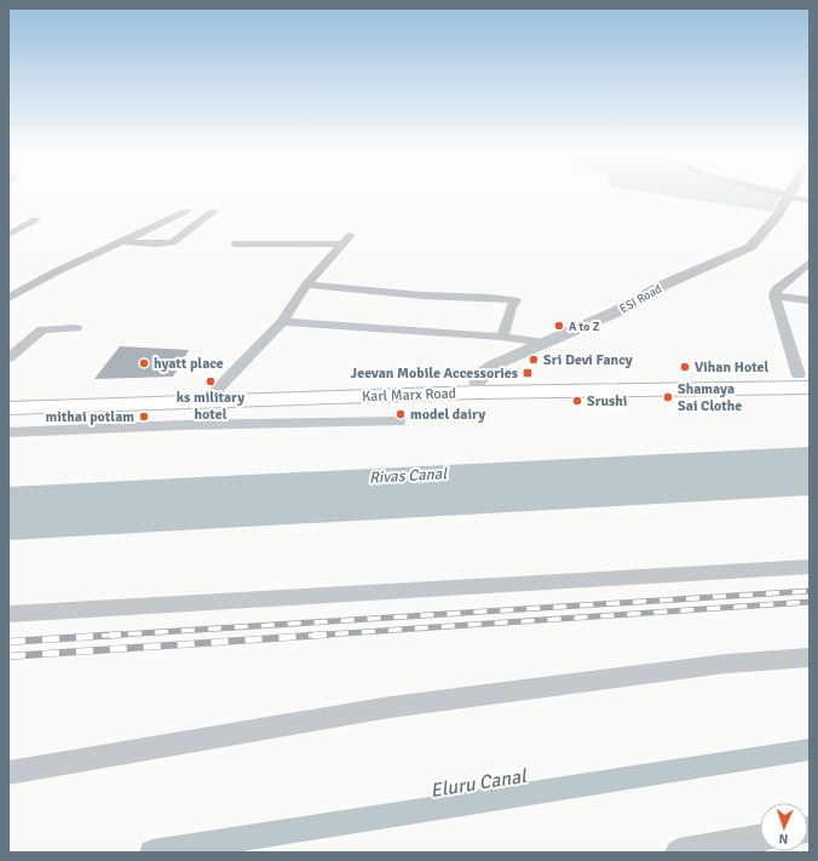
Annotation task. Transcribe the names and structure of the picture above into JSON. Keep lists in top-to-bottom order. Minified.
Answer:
{"streets":{"main road":["Karl Marx Road"],"street":["ESI Road"]},"crossings":[["ESI Road","Karl Marx Road"]],"water":["Rivas Canal","Eluru Canal"],"places":{"other":["A to Z","Sri Devi Fancy","hyatt place","Vihan Hotel","ks military hotel","Shamaya Sai Clothe","Srushi","model dairy","mithai potlam"],"transit":["Jeevan Mobile Accessories"]},"north":"bottom"}
